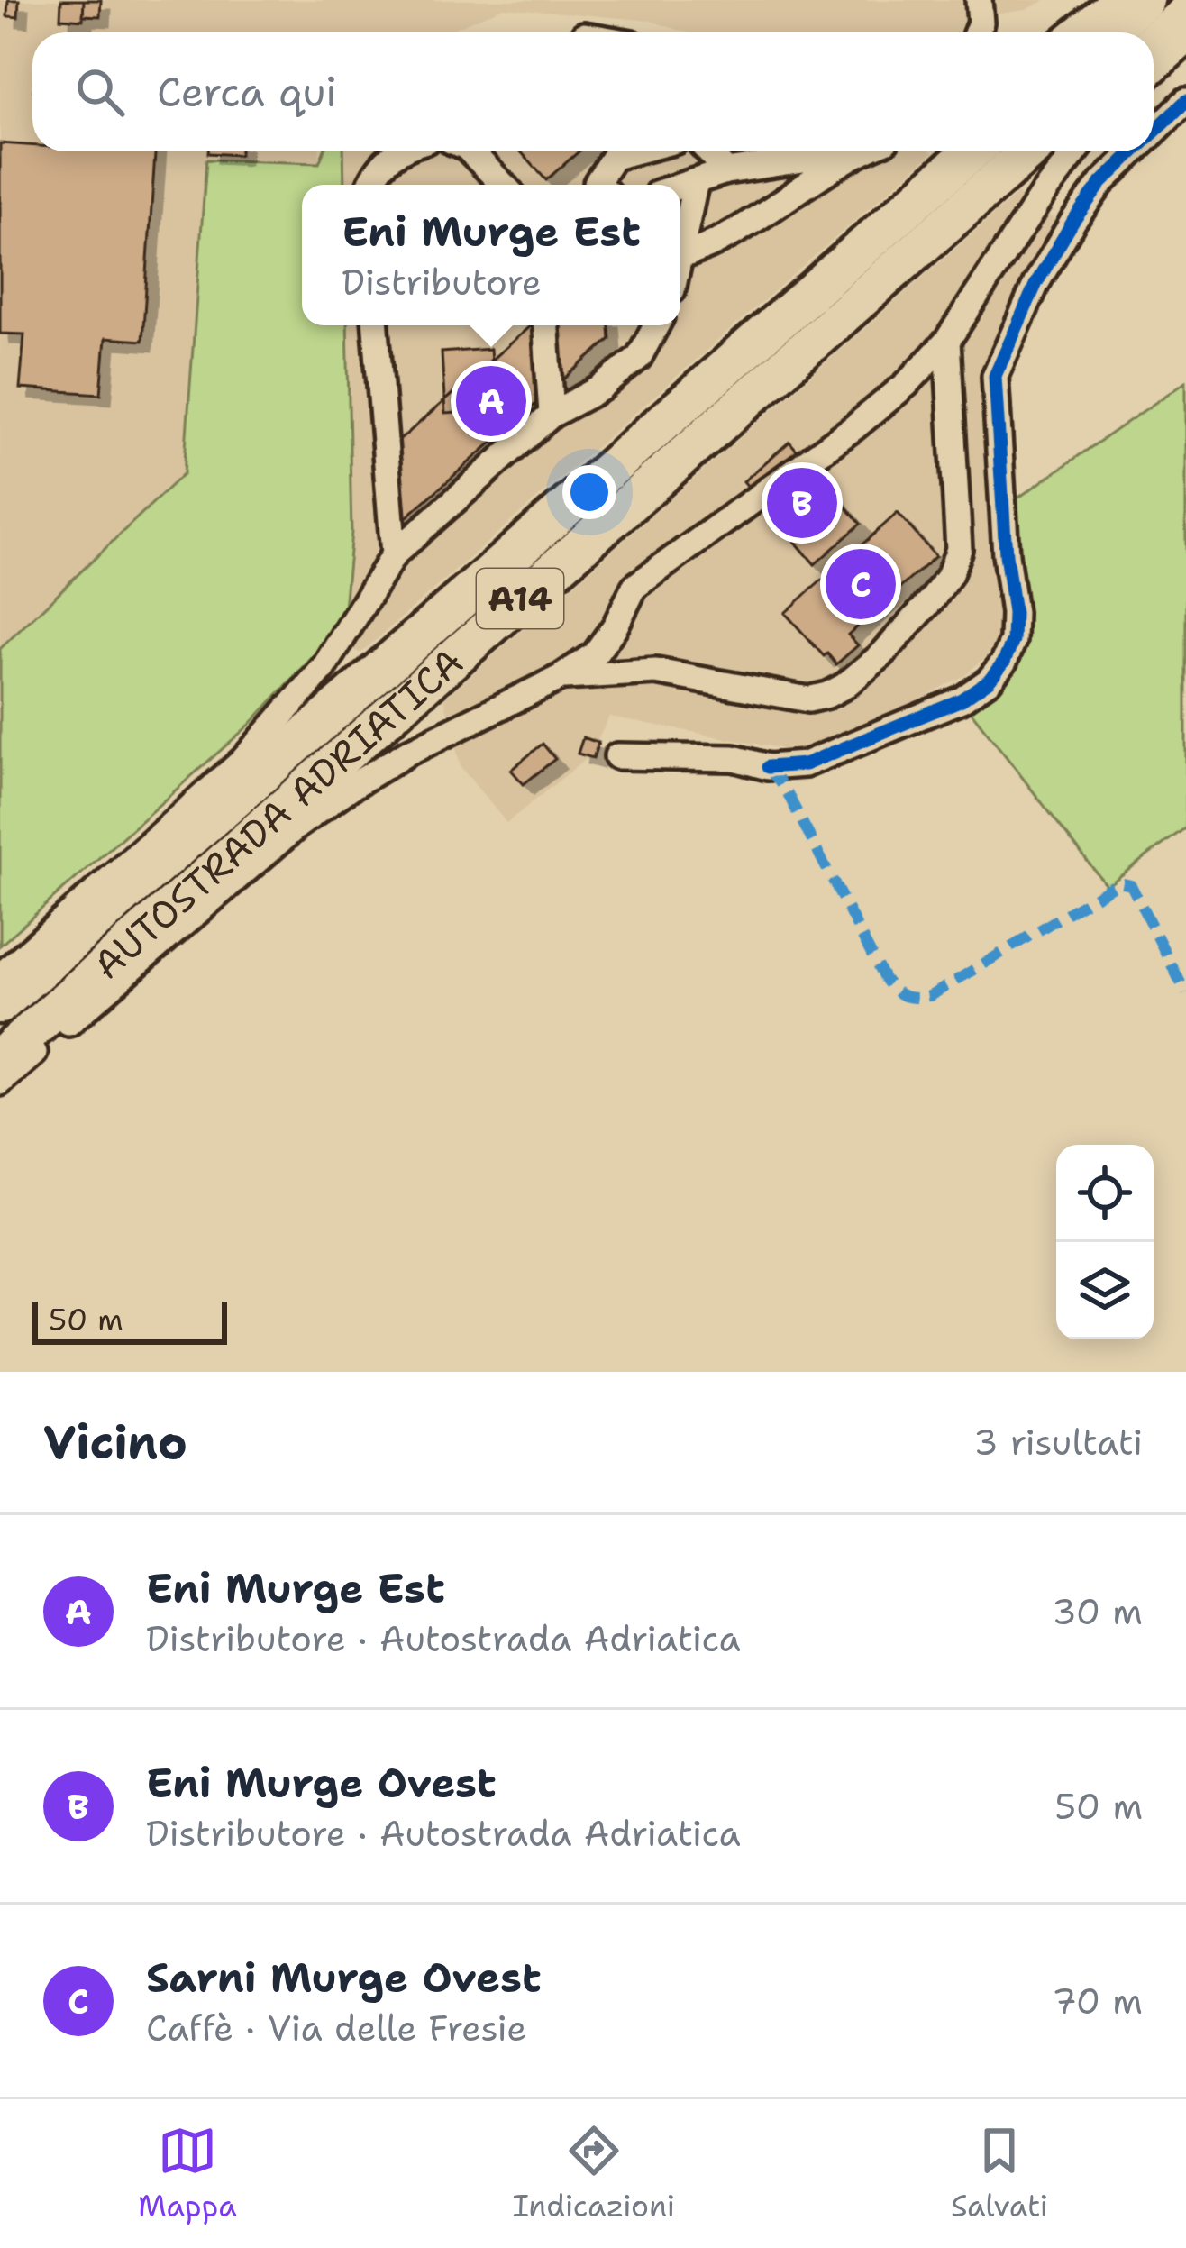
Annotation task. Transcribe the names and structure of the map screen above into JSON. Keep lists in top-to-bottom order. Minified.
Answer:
{"streets":{"highway":["A14","AUTOSTRADA ADRIATICA"]},"scale_bar":"50 m","page":{"search":"Cerca qui","popup":["Eni Murge Est","Distributore"],"pins":["A","B","C"],"scale":"50 m","heading":["Vicino","3 risultati"],"list":[{"mark":"A","name":"Eni Murge Est","note":"Distributore · Autostrada Adriatica","value":"30 m"},{"mark":"B","name":"Eni Murge Ovest","note":"Distributore · Autostrada Adriatica","value":"50 m"},{"mark":"C","name":"Sarni Murge Ovest","note":"Caffè · Via delle Fresie","value":"70 m"}],"nav":["Mappa","Indicazioni","Salvati"]}}
